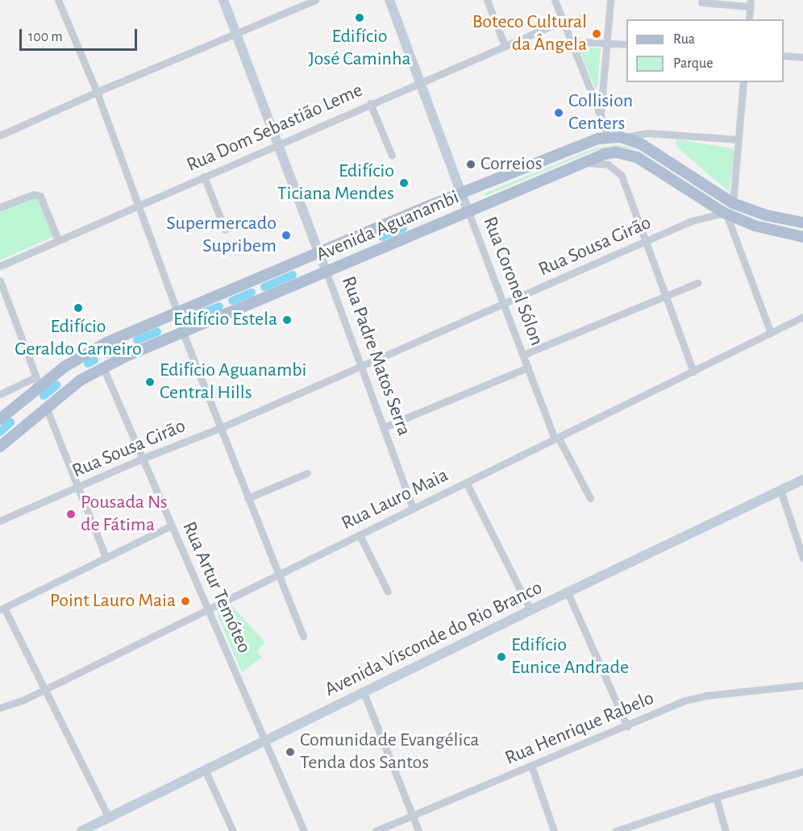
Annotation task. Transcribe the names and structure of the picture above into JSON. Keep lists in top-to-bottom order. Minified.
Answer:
{"streets":{"main road":["Avenida Aguanambi","Rua Coronel Sólon","Rua Padre Matos Serra","Avenida Visconde do Rio Branco"],"street":["Rua Dom Sebastião Leme","Rua Sousa Girão","Rua Lauro Maia","Rua Artur Temóteo","Rua Henrique Rabelo"]},"crossings":[["Rua Dom Sebastião Leme","Rua Coronel Sólon"],["Rua Dom Sebastião Leme","Rua Padre Matos Serra"],["Avenida Aguanambi","Rua Sousa Girão"],["Avenida Aguanambi","Rua Coronel Sólon"],["Avenida Aguanambi","Rua Padre Matos Serra"],["Avenida Aguanambi","Rua Artur Temóteo"],["Rua Sousa Girão","Rua Coronel Sólon"],["Rua Sousa Girão","Rua Padre Matos Serra"],["Rua Sousa Girão","Rua Artur Temóteo"],["Rua Coronel Sólon","Rua Lauro Maia"],["Rua Padre Matos Serra","Rua Lauro Maia"],["Rua Lauro Maia","Rua Artur Temóteo"],["Rua Artur Temóteo","Avenida Visconde do Rio Branco"]],"places":["Edifício José Caminha","Boteco Cultural da Ângela","Collision Centers","Correios","Edifício Ticiana Mendes","Supermercado Supribem","Edifício Geraldo Carneiro","Edifício Estela","Edifício Aguanambi Central Hills","Pousada Ns de Fátima","Point Lauro Maia","Edifício Eunice Andrade","Comunidade Evangélica Tenda dos Santos"],"legend":["Rua","Parque"],"scale_bar":"100 m"}
